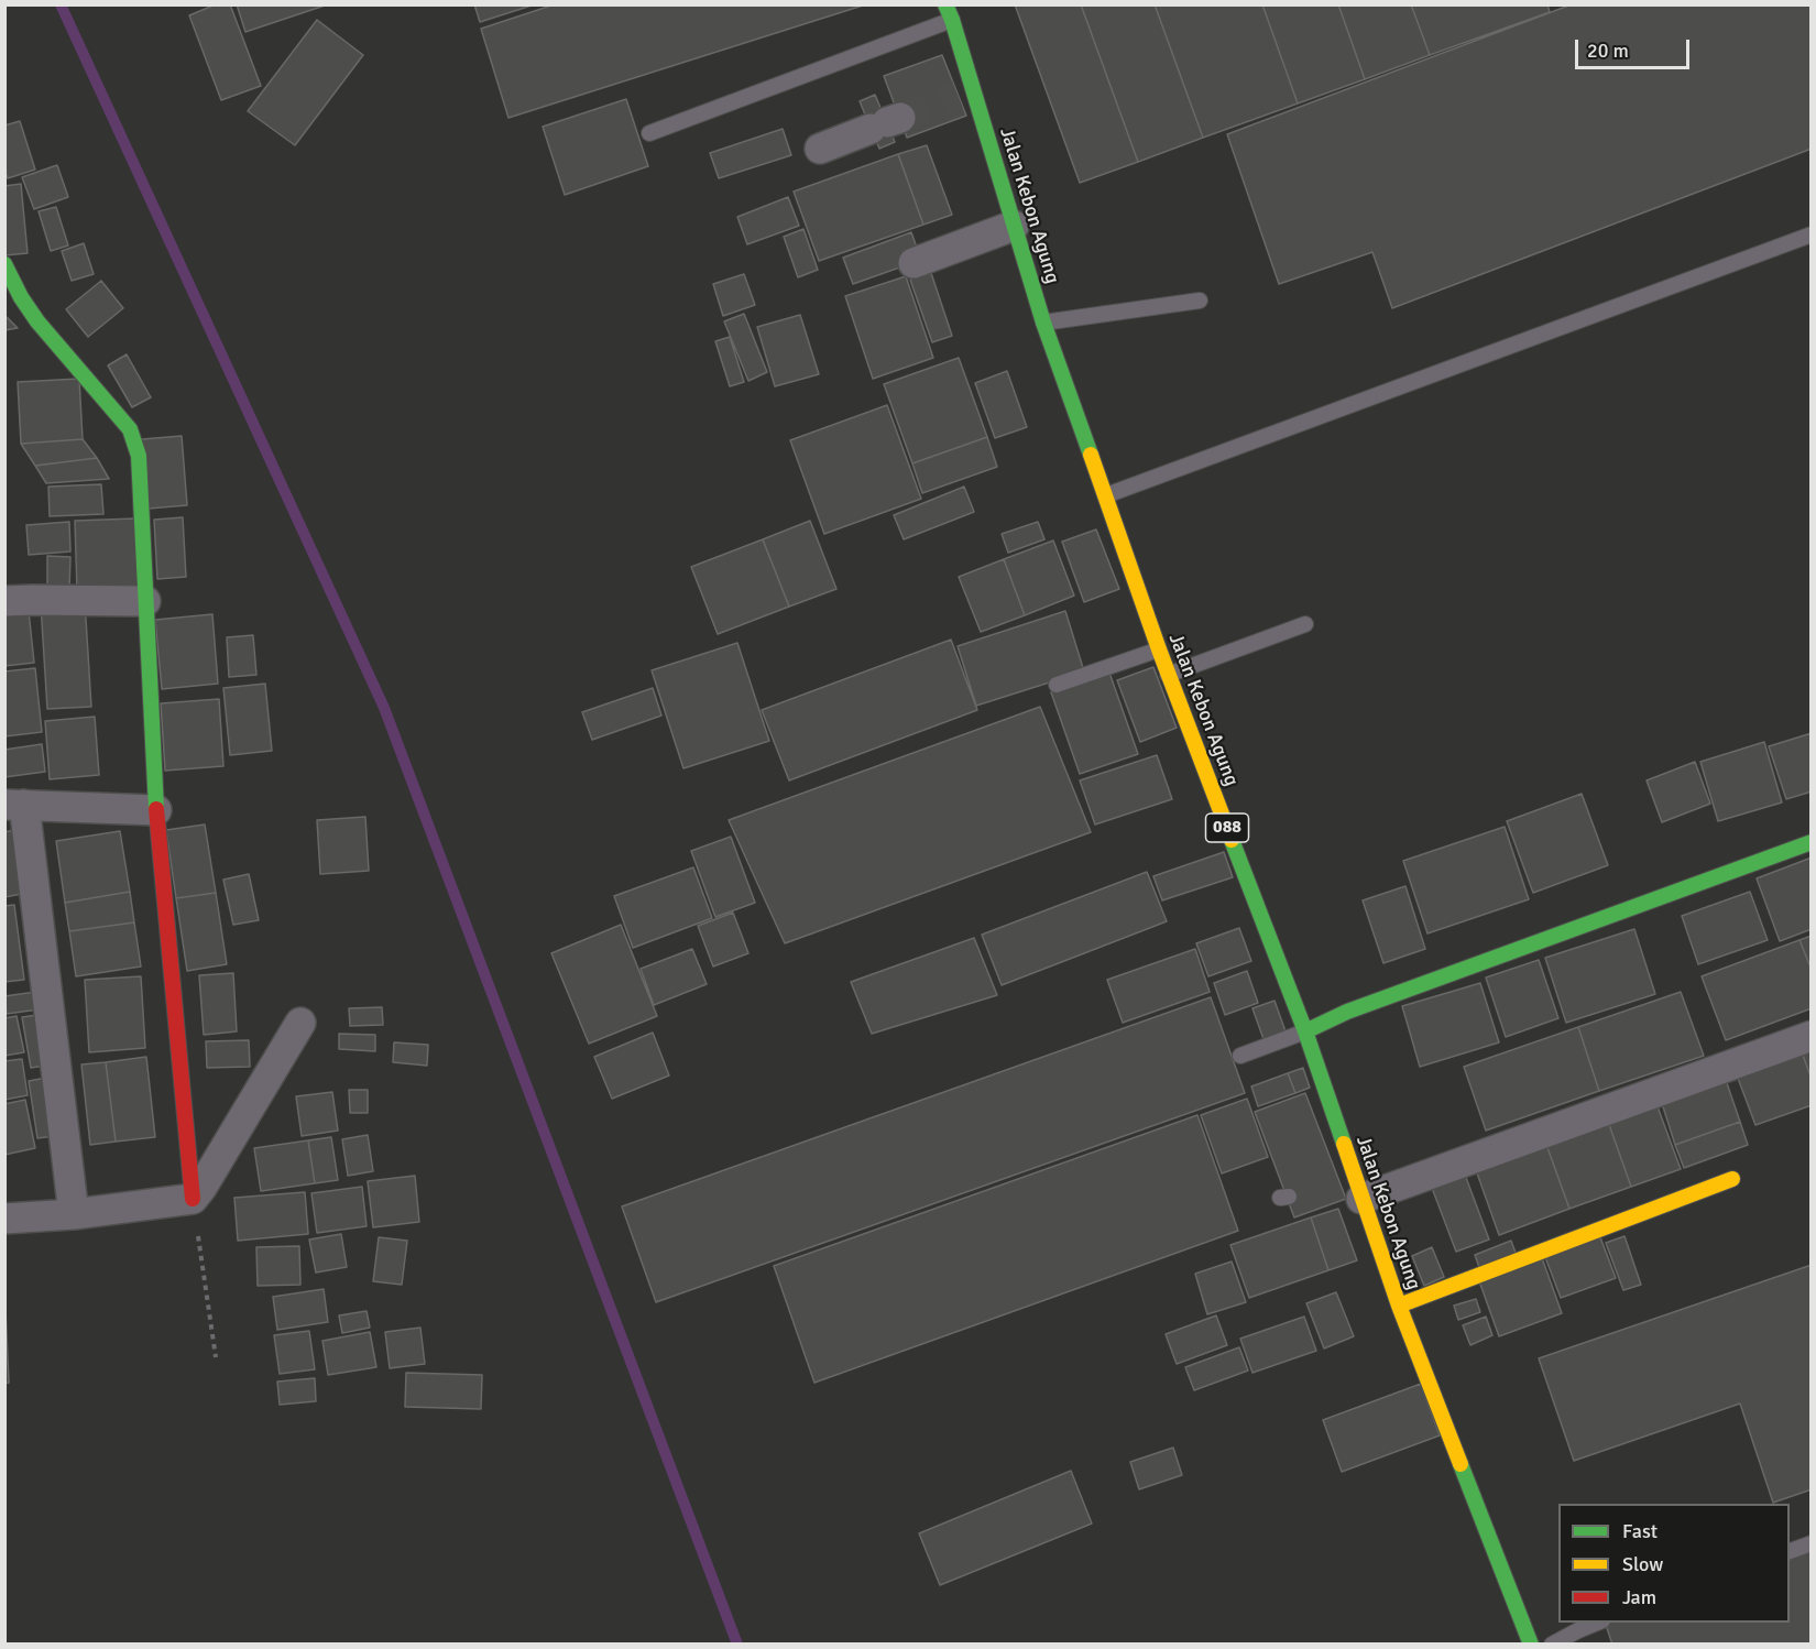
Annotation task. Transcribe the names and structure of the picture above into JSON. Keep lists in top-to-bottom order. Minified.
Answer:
{"streets":{"street":["Jalan Kebon Agung","088"]},"legend":["Fast","Slow","Jam"],"scale_bar":"20 m"}
